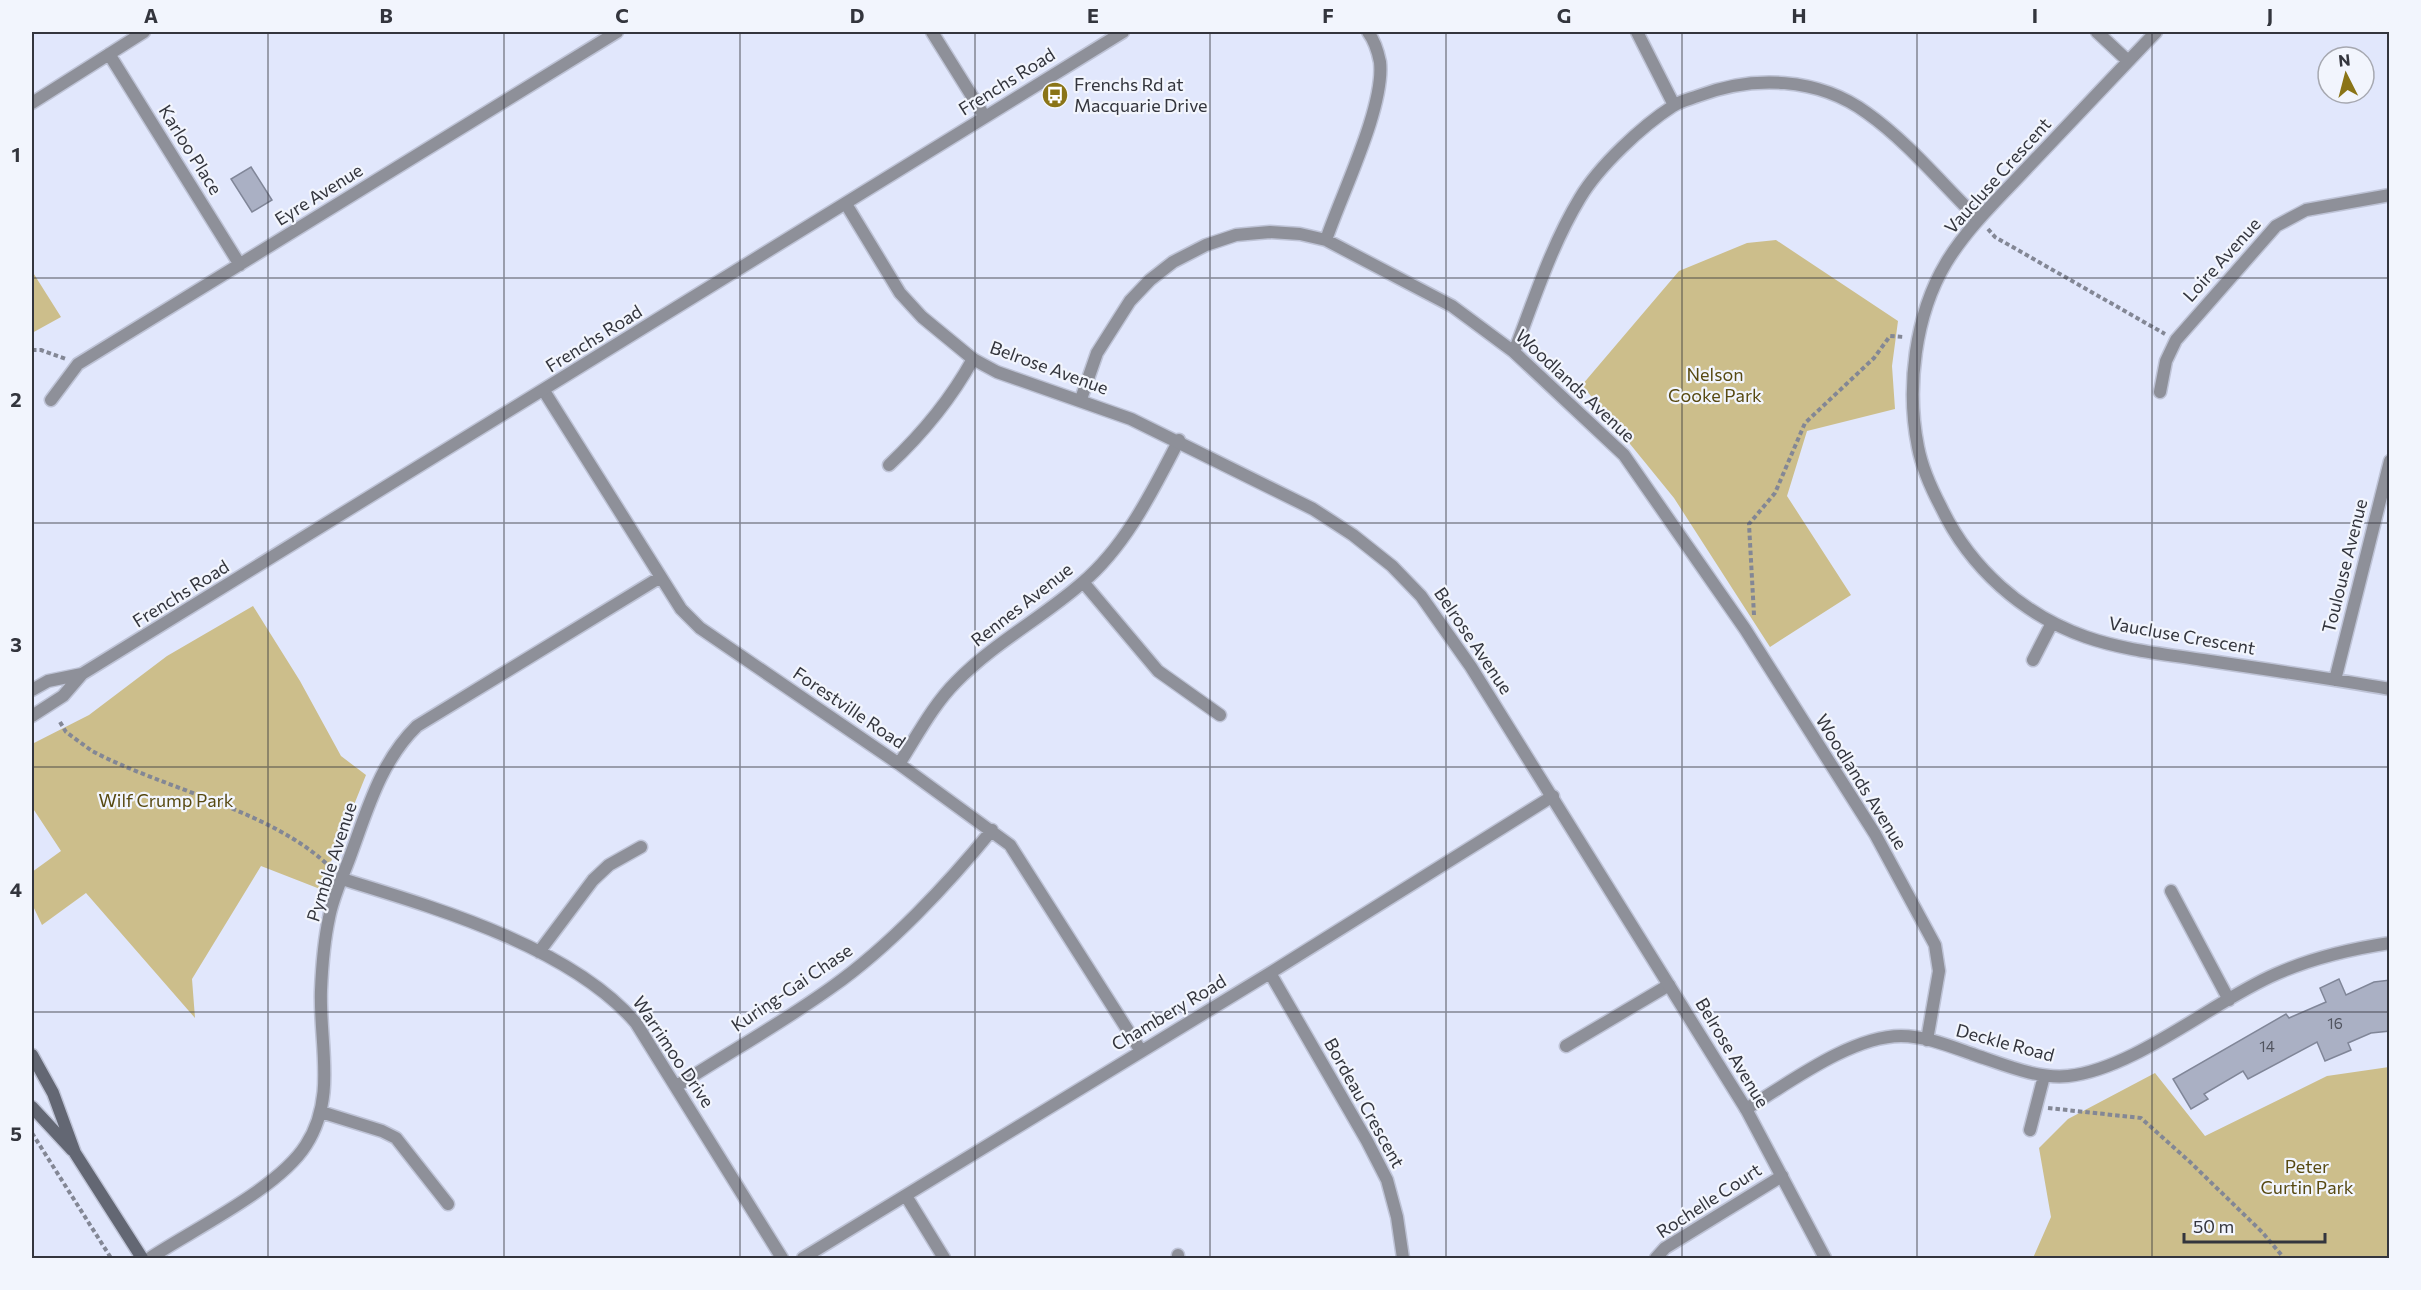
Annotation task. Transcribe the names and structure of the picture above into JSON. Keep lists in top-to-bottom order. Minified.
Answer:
{"streets":{"street":["Frenchs Road","Karloo Place","Vaucluse Crescent","Eyre Avenue","Loire Avenue","Belrose Avenue","Woodlands Avenue","Toulouse Avenue","Rennes Avenue","Forestville Road","Pymble Avenue","Kuring-Gai Chase","Chambery Road","Deckle Road","Warrimoo Drive","Bordeau Crescent","Rochelle Court"]},"crossings":[["Frenchs Road","Belrose Avenue"],["Frenchs Road","Forestville Road"],["Karloo Place","Eyre Avenue"],["Vaucluse Crescent","Toulouse Avenue"],["Belrose Avenue","Woodlands Avenue"],["Belrose Avenue","Rennes Avenue"],["Belrose Avenue","Chambery Road"],["Belrose Avenue","Deckle Road"],["Belrose Avenue","Rochelle Court"],["Woodlands Avenue","Deckle Road"],["Rennes Avenue","Forestville Road"],["Forestville Road","Pymble Avenue"],["Forestville Road","Kuring-Gai Chase"],["Forestville Road","Chambery Road"],["Pymble Avenue","Warrimoo Drive"],["Kuring-Gai Chase","Warrimoo Drive"],["Chambery Road","Bordeau Crescent"]],"parks":["Nelson Cooke Park","Wilf Crump Park","Peter Curtin Park"],"places":{"bus stop":["Frenchs Rd at Macquarie Drive"]},"house_numbers":["16","14"],"scale_bar":"50 m","north":"top","grid":{"columns":["A","B","C","D","E","F","G","H","I","J"],"rows":["1","2","3","4","5"]}}
